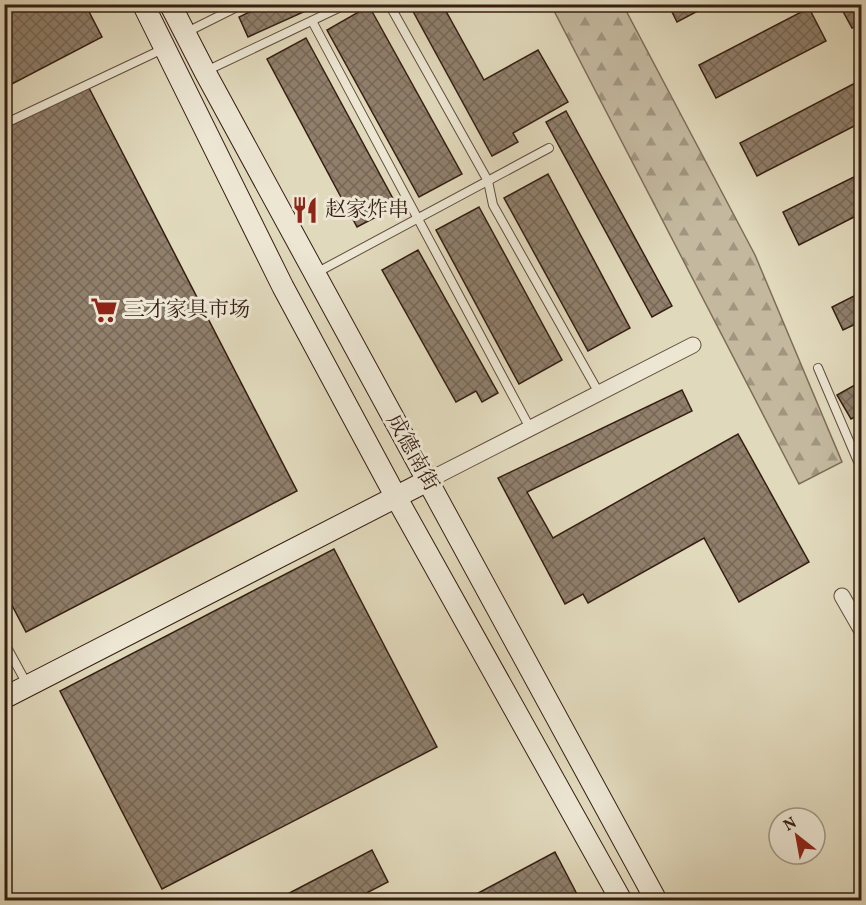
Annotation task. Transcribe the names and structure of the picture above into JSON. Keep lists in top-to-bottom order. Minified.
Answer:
{"streets":{"main road":["成德南街"]},"places":{"restaurant":["赵家炸串"],"supermarket":["三才家具市场"]},"north":"top left"}
